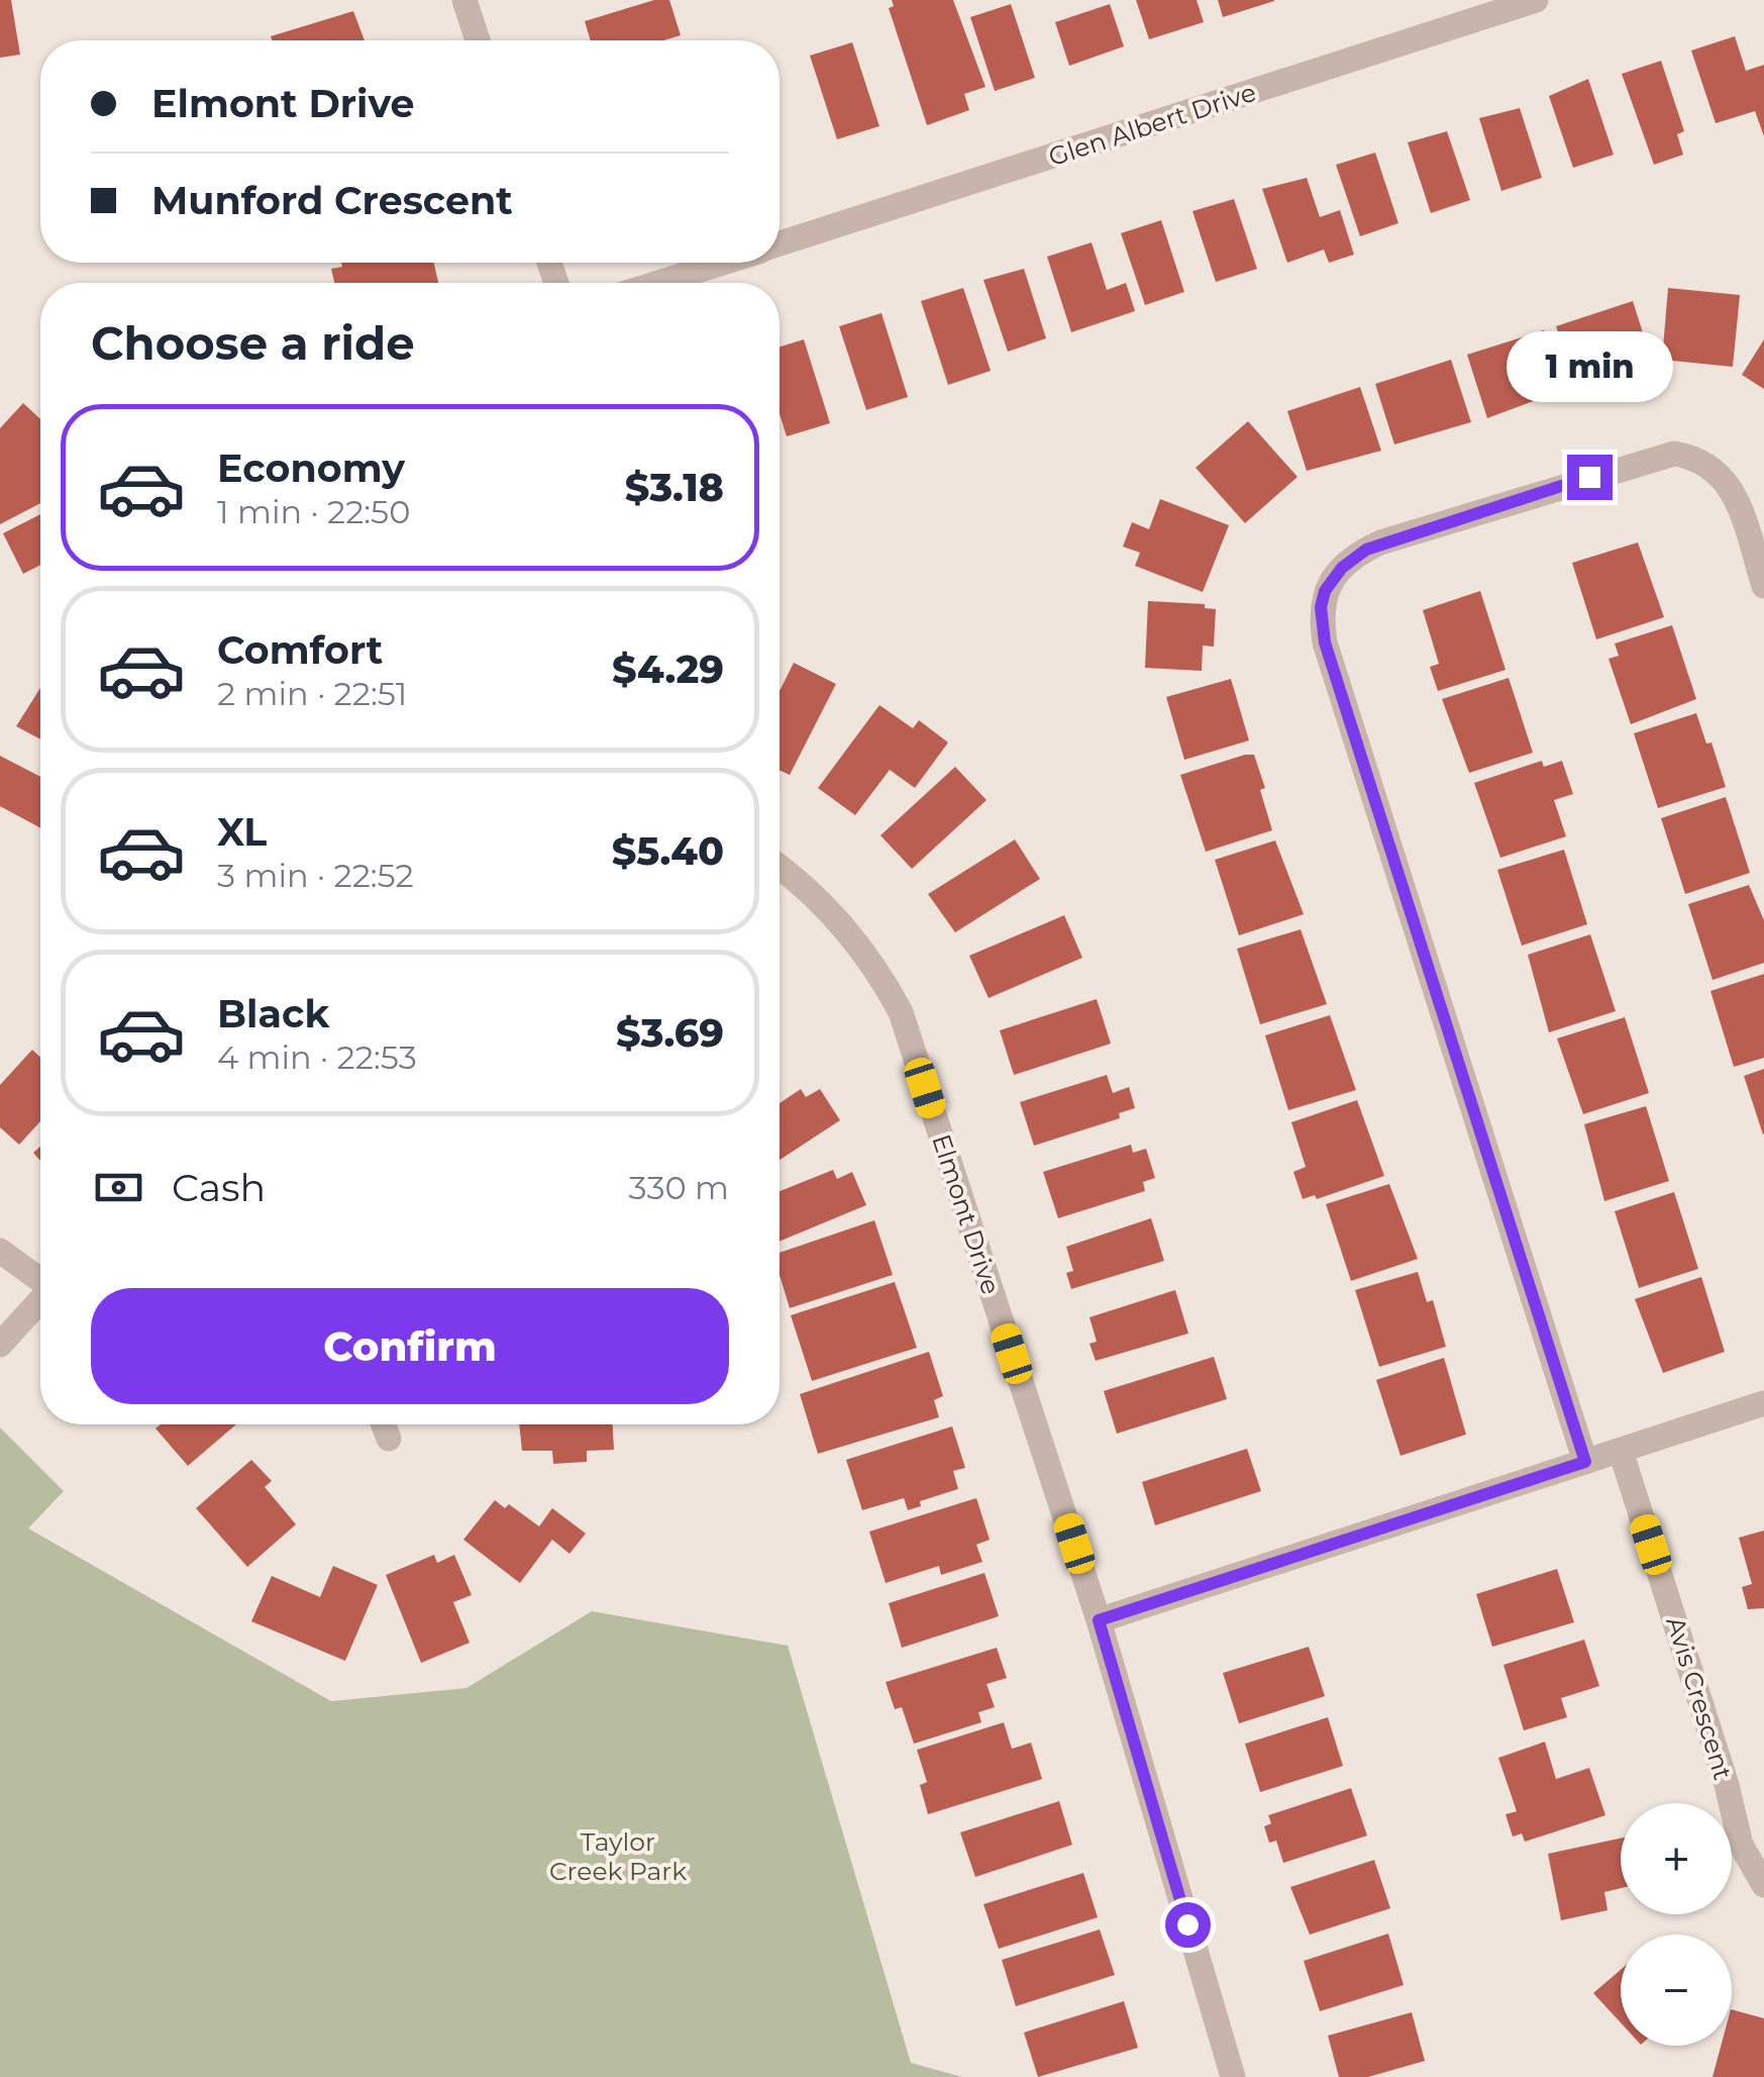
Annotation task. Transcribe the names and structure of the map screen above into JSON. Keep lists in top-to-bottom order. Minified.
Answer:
{"streets":{"street":["Glen Albert Drive","Elmont Drive","Avis Crescent"]},"parks":["Taylor Creek Park"],"page":{"banner":["Elmont Drive","Munford Crescent"],"heading":"Choose a ride","bubble":"1 min","list":[{"name":"Economy","note":"1 min · 22:50","value":"$3.18"},{"name":"Comfort","note":"2 min · 22:51","value":"$4.29"},{"name":"XL","note":"3 min · 22:52","value":"$5.40"},{"name":"Black","note":"4 min · 22:53","value":"$3.69"}],"pay":["Cash","330 m"],"buttons":"Confirm","map_buttons":["+","−"]}}
